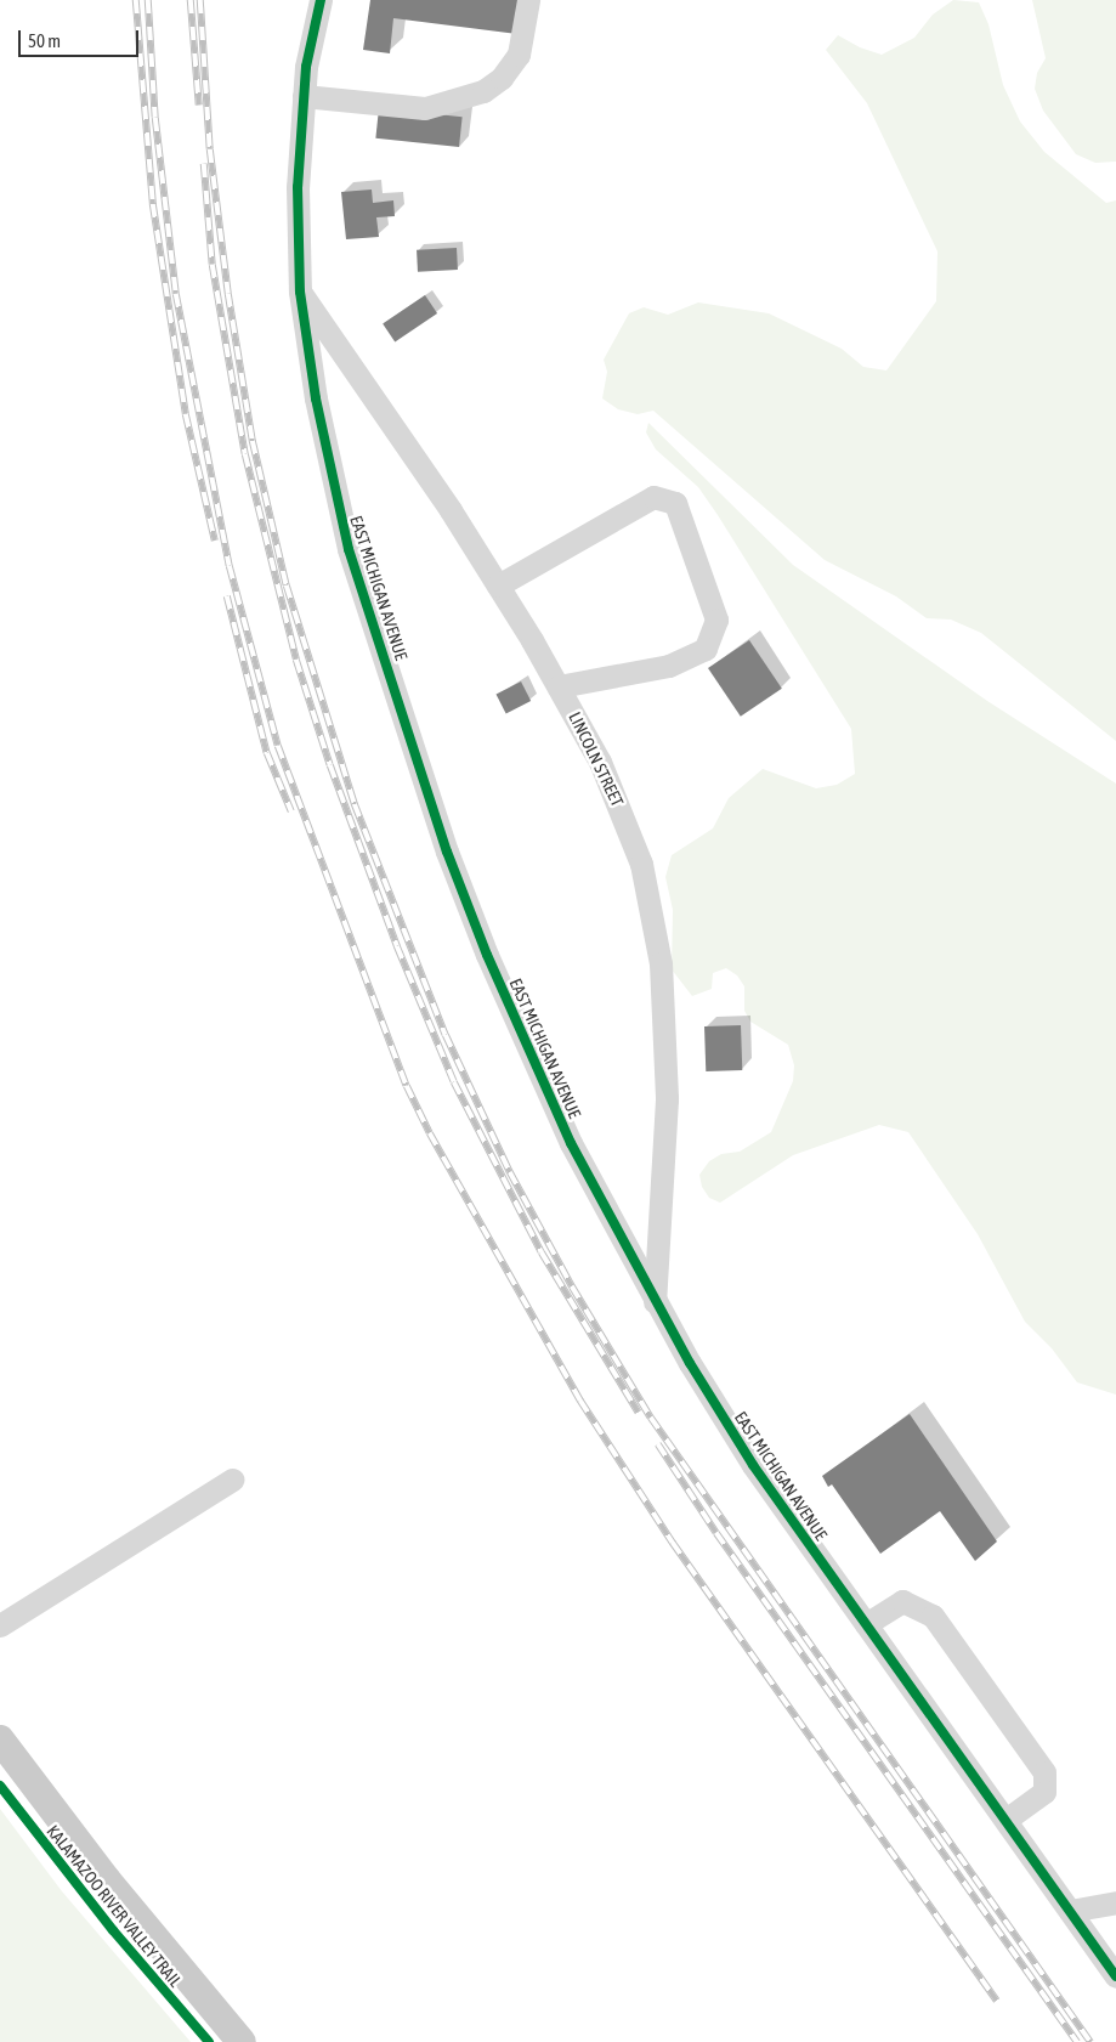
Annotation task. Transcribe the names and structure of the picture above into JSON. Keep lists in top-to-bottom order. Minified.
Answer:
{"streets":{"street":["EAST MICHIGAN AVENUE","LINCOLN STREET"],"cycle path":["KALAMAZOO RIVER VALLEY TRAIL"]},"crossings":[["EAST MICHIGAN AVENUE","LINCOLN STREET"]],"scale_bar":"50 m"}
